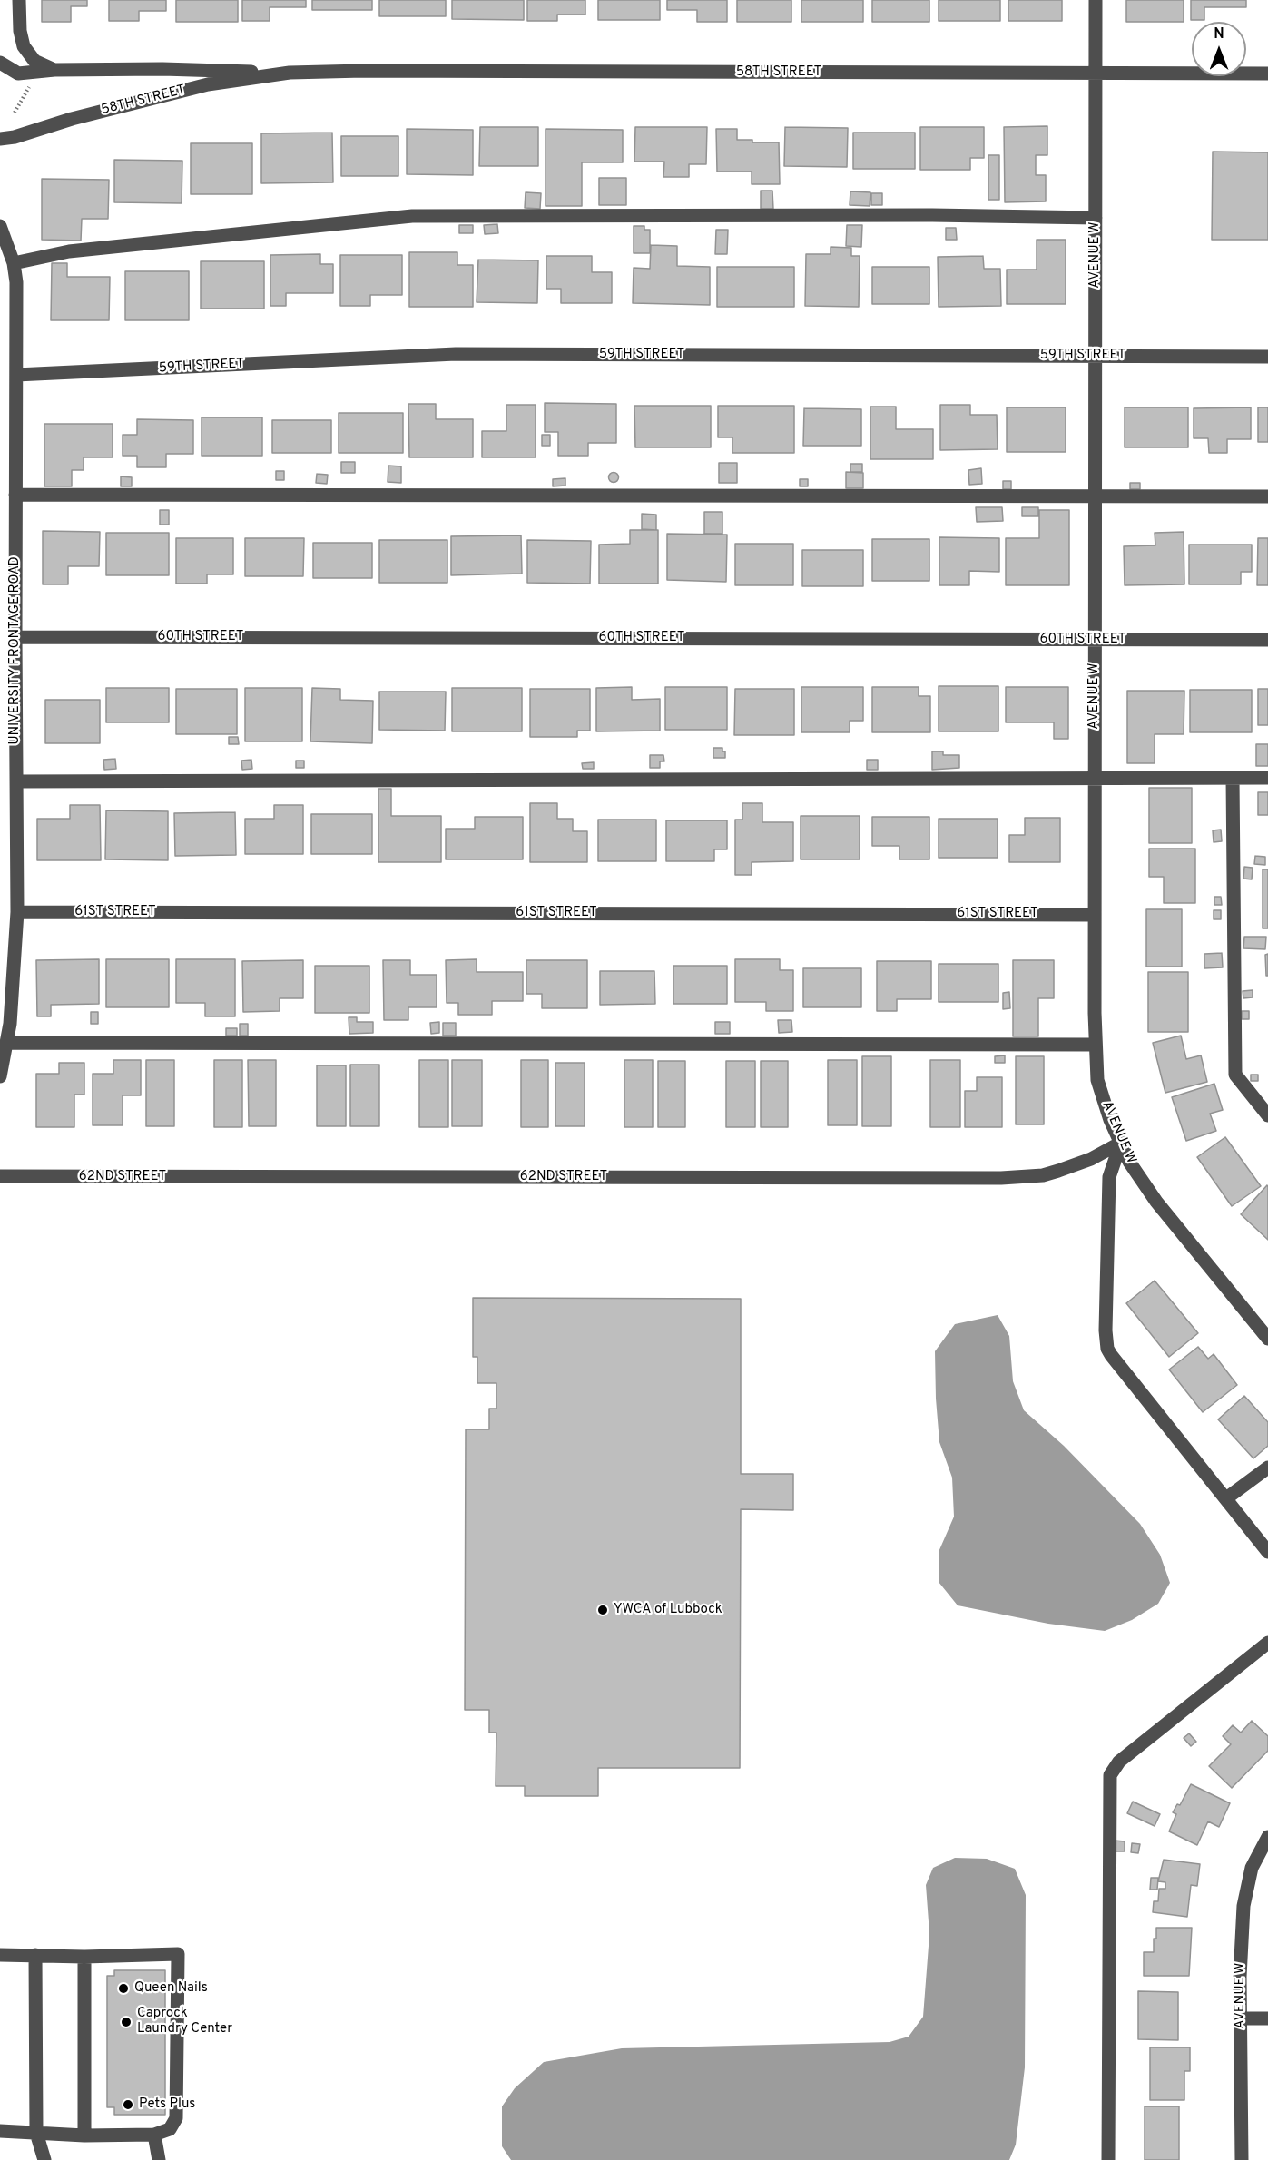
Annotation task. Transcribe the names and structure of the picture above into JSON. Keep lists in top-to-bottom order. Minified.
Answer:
{"streets":{"street":["58TH STREET","AVENUE W","59TH STREET","60TH STREET","UNIVERSITY FRONTAGE ROAD","61ST STREET","62ND STREET"]},"crossings":[["58TH STREET","AVENUE W"],["AVENUE W","59TH STREET"],["AVENUE W","60TH STREET"],["AVENUE W","61ST STREET"],["AVENUE W","62ND STREET"],["59TH STREET","UNIVERSITY FRONTAGE ROAD"],["60TH STREET","UNIVERSITY FRONTAGE ROAD"],["UNIVERSITY FRONTAGE ROAD","61ST STREET"]],"places":["YWCA of Lubbock","Queen Nails","Caprock Laundry Center","Pets Plus"],"north":"top"}
